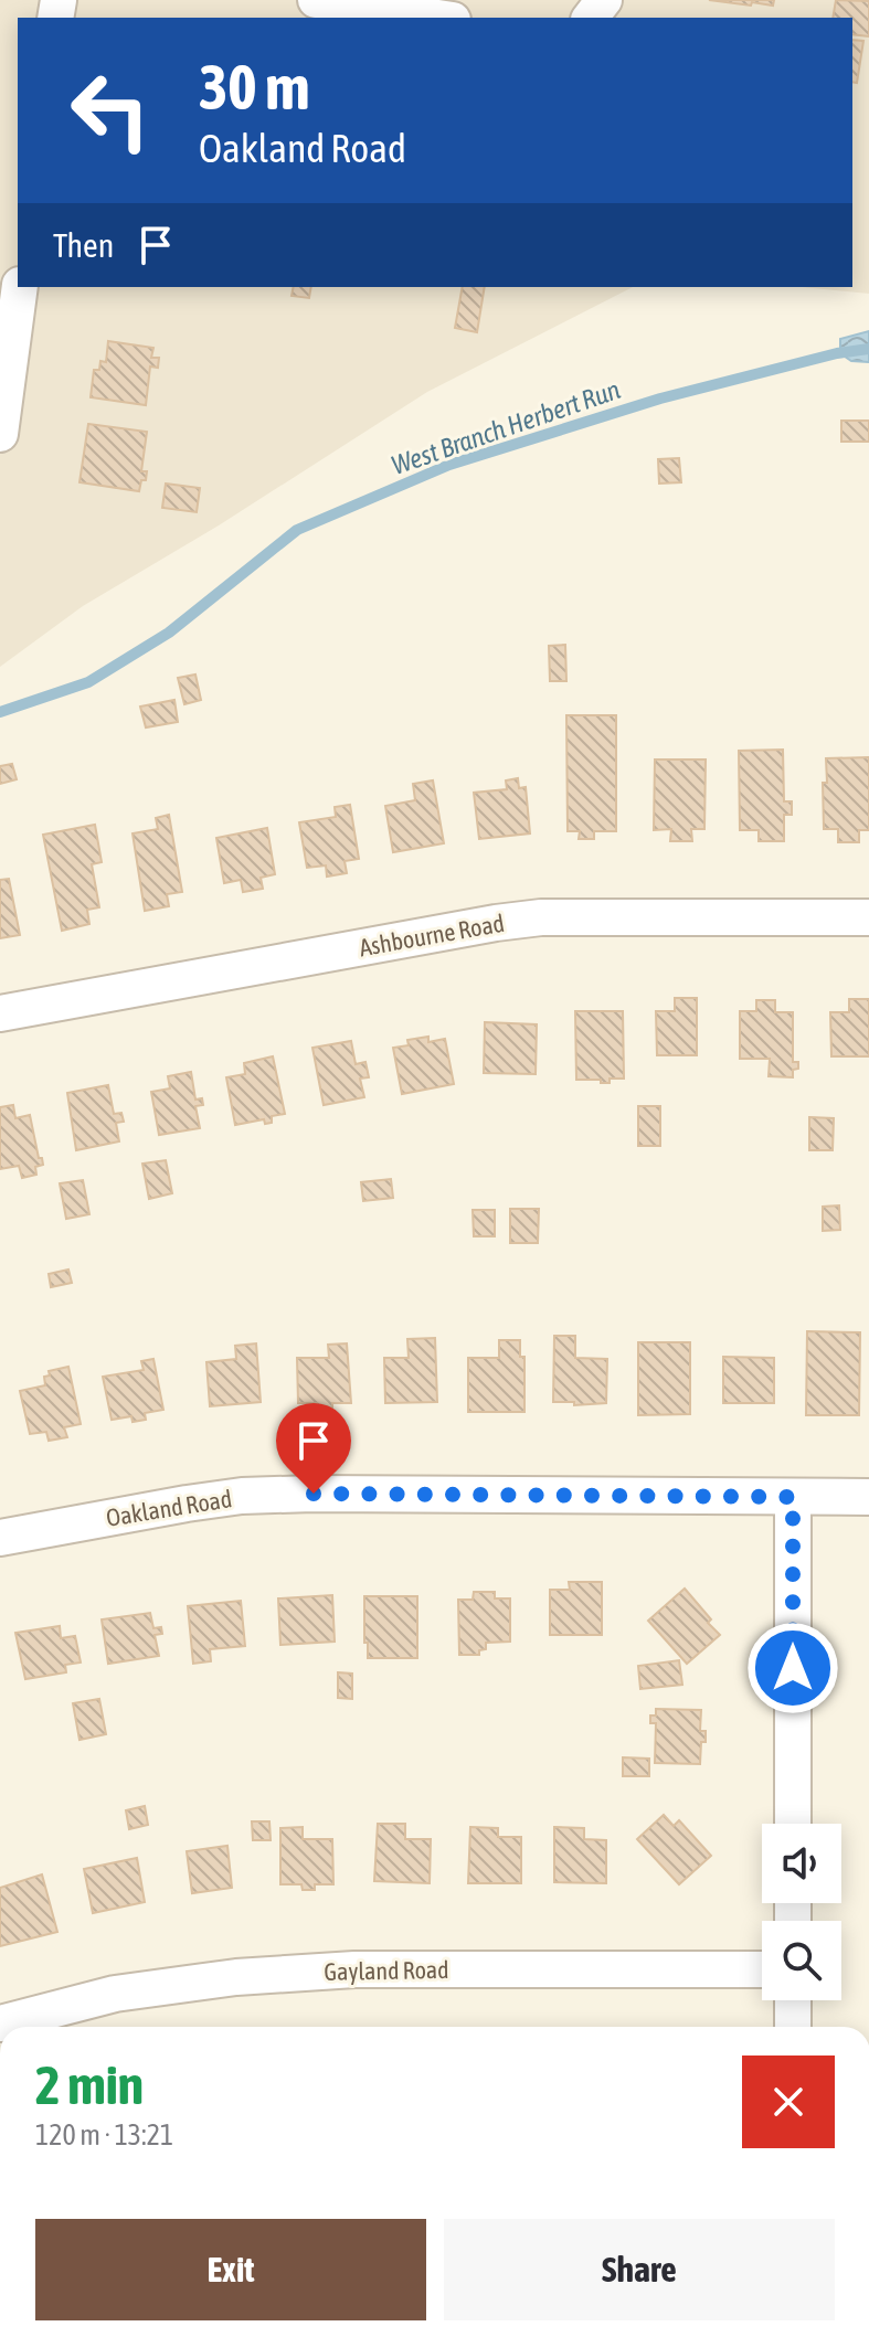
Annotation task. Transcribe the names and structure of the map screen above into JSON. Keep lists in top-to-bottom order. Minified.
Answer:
{"streets":{"street":["Ashbourne Road","Oakland Road","Gayland Road"]},"water":["West Branch Herbert Run"],"page":{"turn":["30 m","Oakland Road"],"then":"Then","heading":["2 min","120 m · 13:21"],"buttons":["Exit","Share"]}}
